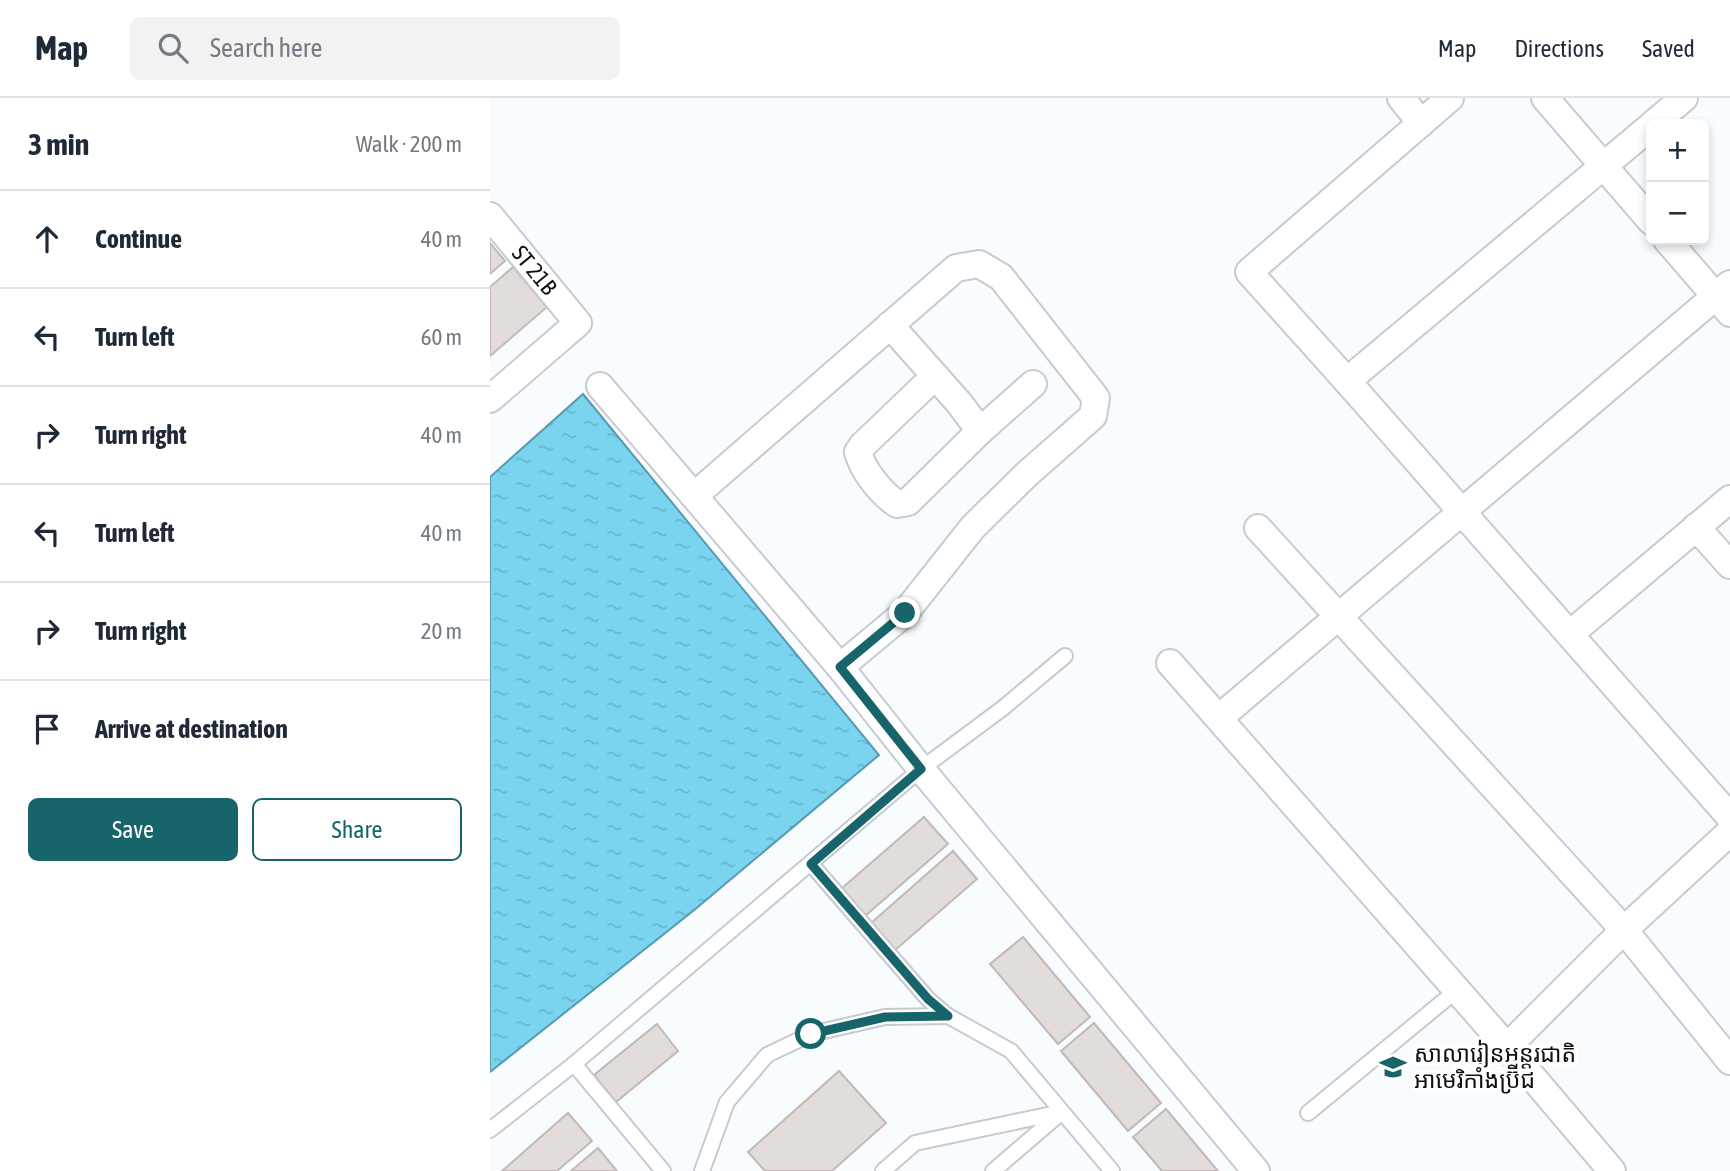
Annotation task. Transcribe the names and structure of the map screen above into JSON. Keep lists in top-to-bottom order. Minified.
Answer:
{"places":{"school or university":["សាលារៀនអន្តរជាតិ អាមេរិកាំងប្រ៊ីជ"]},"page":{"header":"Map","search":"Search here","nav":["Map","Directions","Saved"],"heading":["3 min","Walk · 200 m"],"map_buttons":["+","−"],"list":[["Continue","40 m"],["Turn left","60 m"],["Turn right","40 m"],["Turn left","40 m"],["Turn right","20 m"],"Arrive at destination"],"buttons":["Save","Share"]}}
